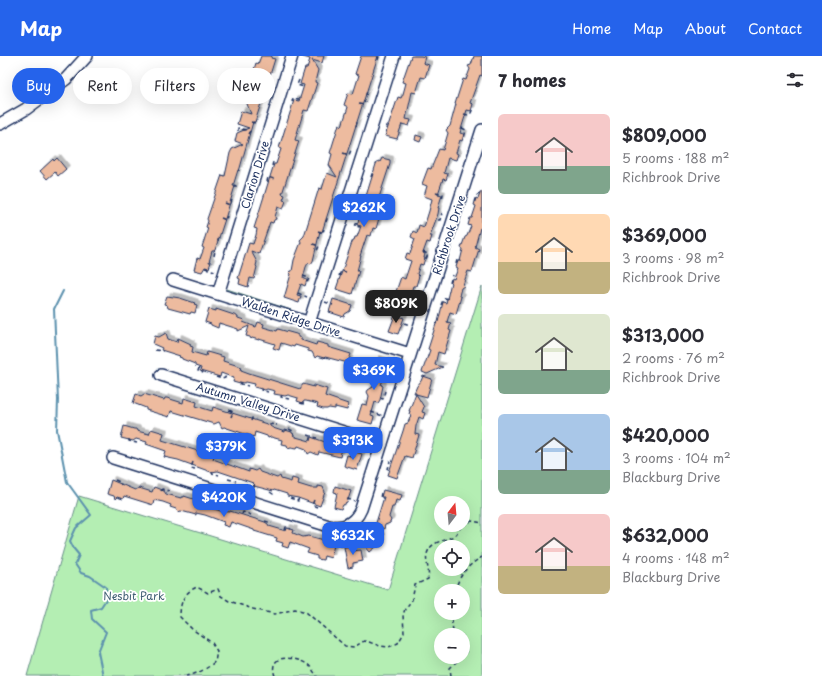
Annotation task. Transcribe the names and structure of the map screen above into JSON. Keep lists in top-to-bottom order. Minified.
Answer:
{"streets":{"street":["Clarion Drive","Richbrook Drive","Walden Ridge Drive","Autumn Valley Drive"]},"crossings":[["Clarion Drive","Walden Ridge Drive"],["Richbrook Drive","Walden Ridge Drive"],["Richbrook Drive","Autumn Valley Drive"]],"parks":["Nesbit Park"],"north":"top","page":{"header":"Map","nav":["Home","Map","About","Contact"],"heading":"7 homes","chip":["Buy","Rent","Filters","New"],"list":[{"name":"$809,000","note":"5 rooms · 188 m² · Richbrook Drive"},{"name":"$369,000","note":"3 rooms · 98 m² · Richbrook Drive"},{"name":"$313,000","note":"2 rooms · 76 m² · Richbrook Drive"},{"name":"$420,000","note":"3 rooms · 104 m² · Blackburg Drive"},{"name":"$632,000","note":"4 rooms · 148 m² · Blackburg Drive"}],"price":["$262K","$809K","$369K","$313K","$379K","$420K","$632K"],"map_buttons":["+","−"]}}
